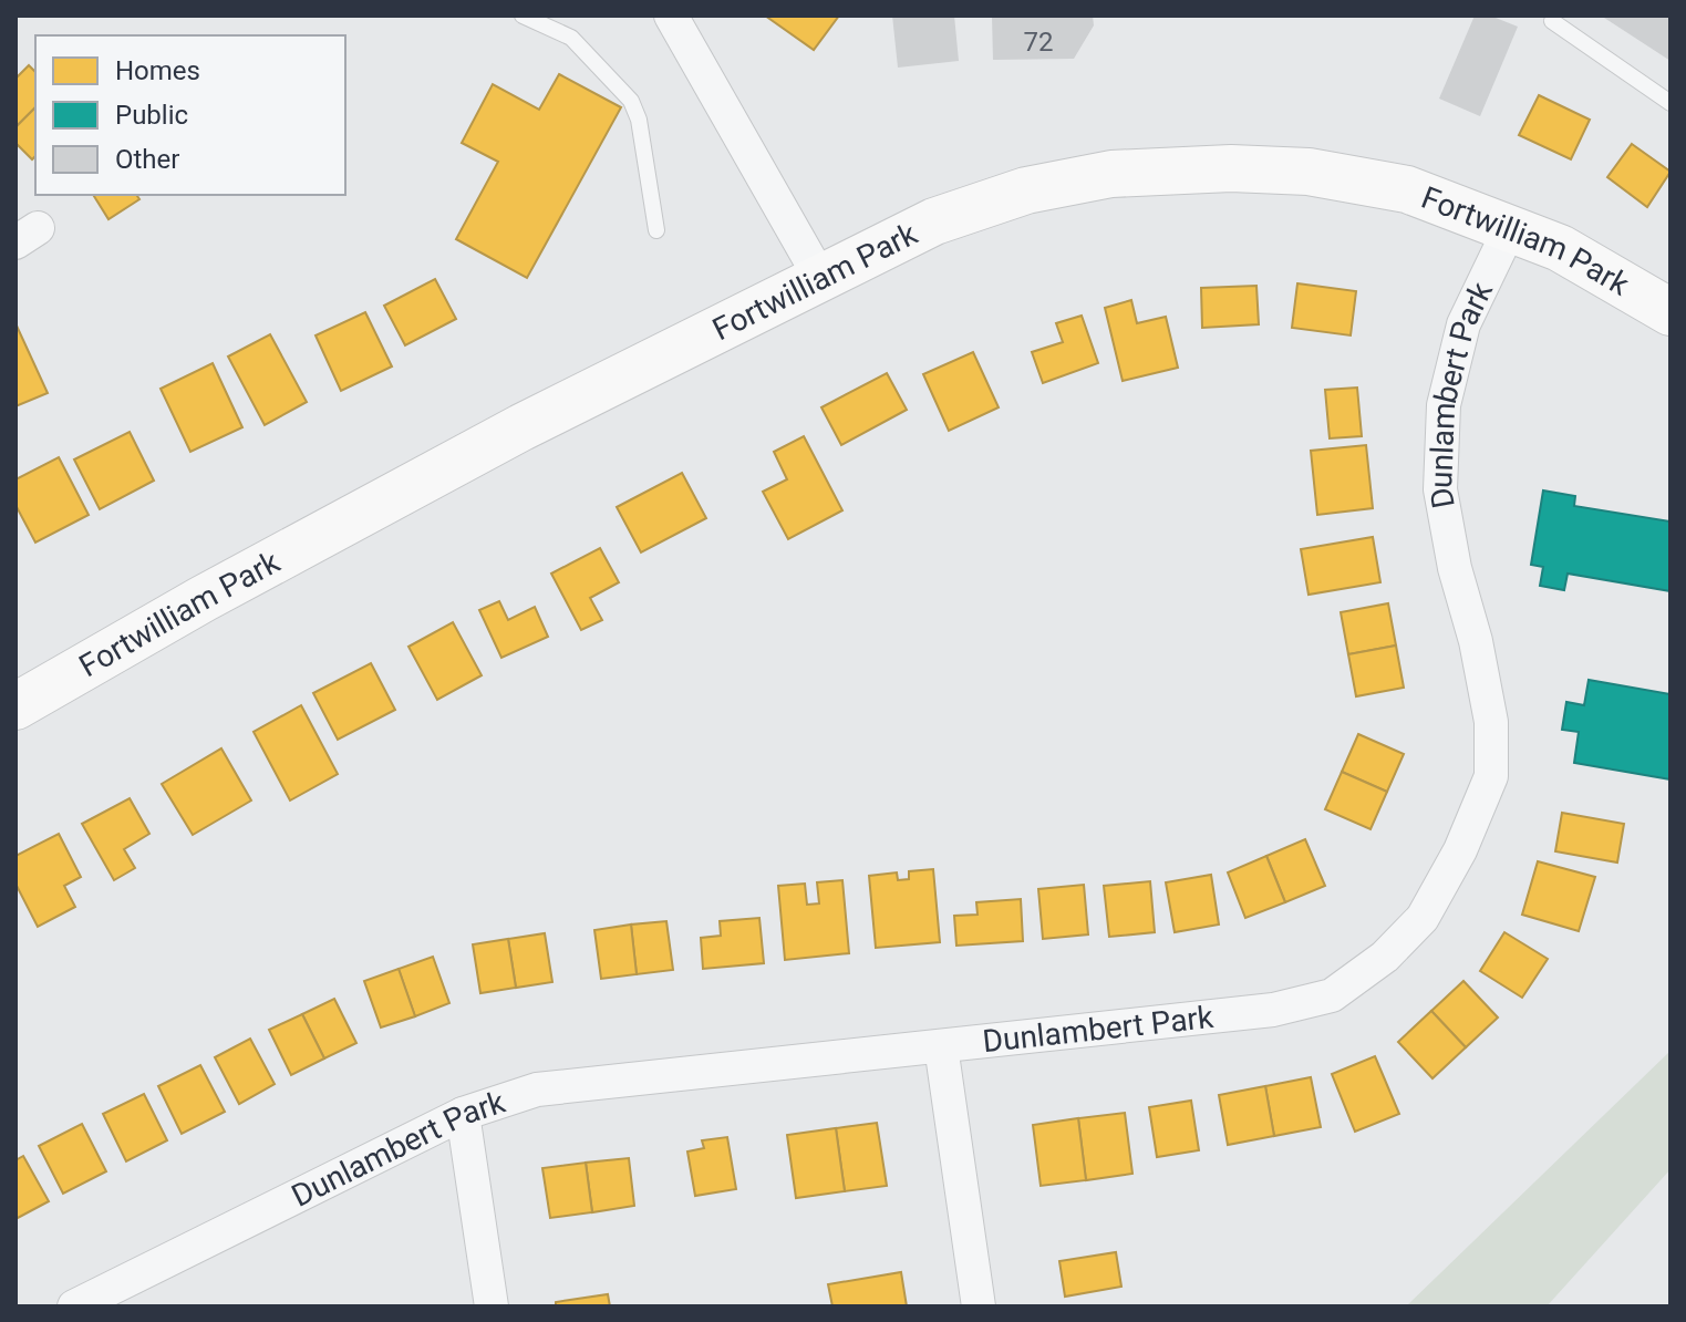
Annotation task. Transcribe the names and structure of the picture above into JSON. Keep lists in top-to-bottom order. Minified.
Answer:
{"streets":{"street":["Fortwilliam Park","Dunlambert Park"]},"crossings":[["Fortwilliam Park","Dunlambert Park"]],"house_numbers":["72"],"legend":["Homes","Public","Other"]}
